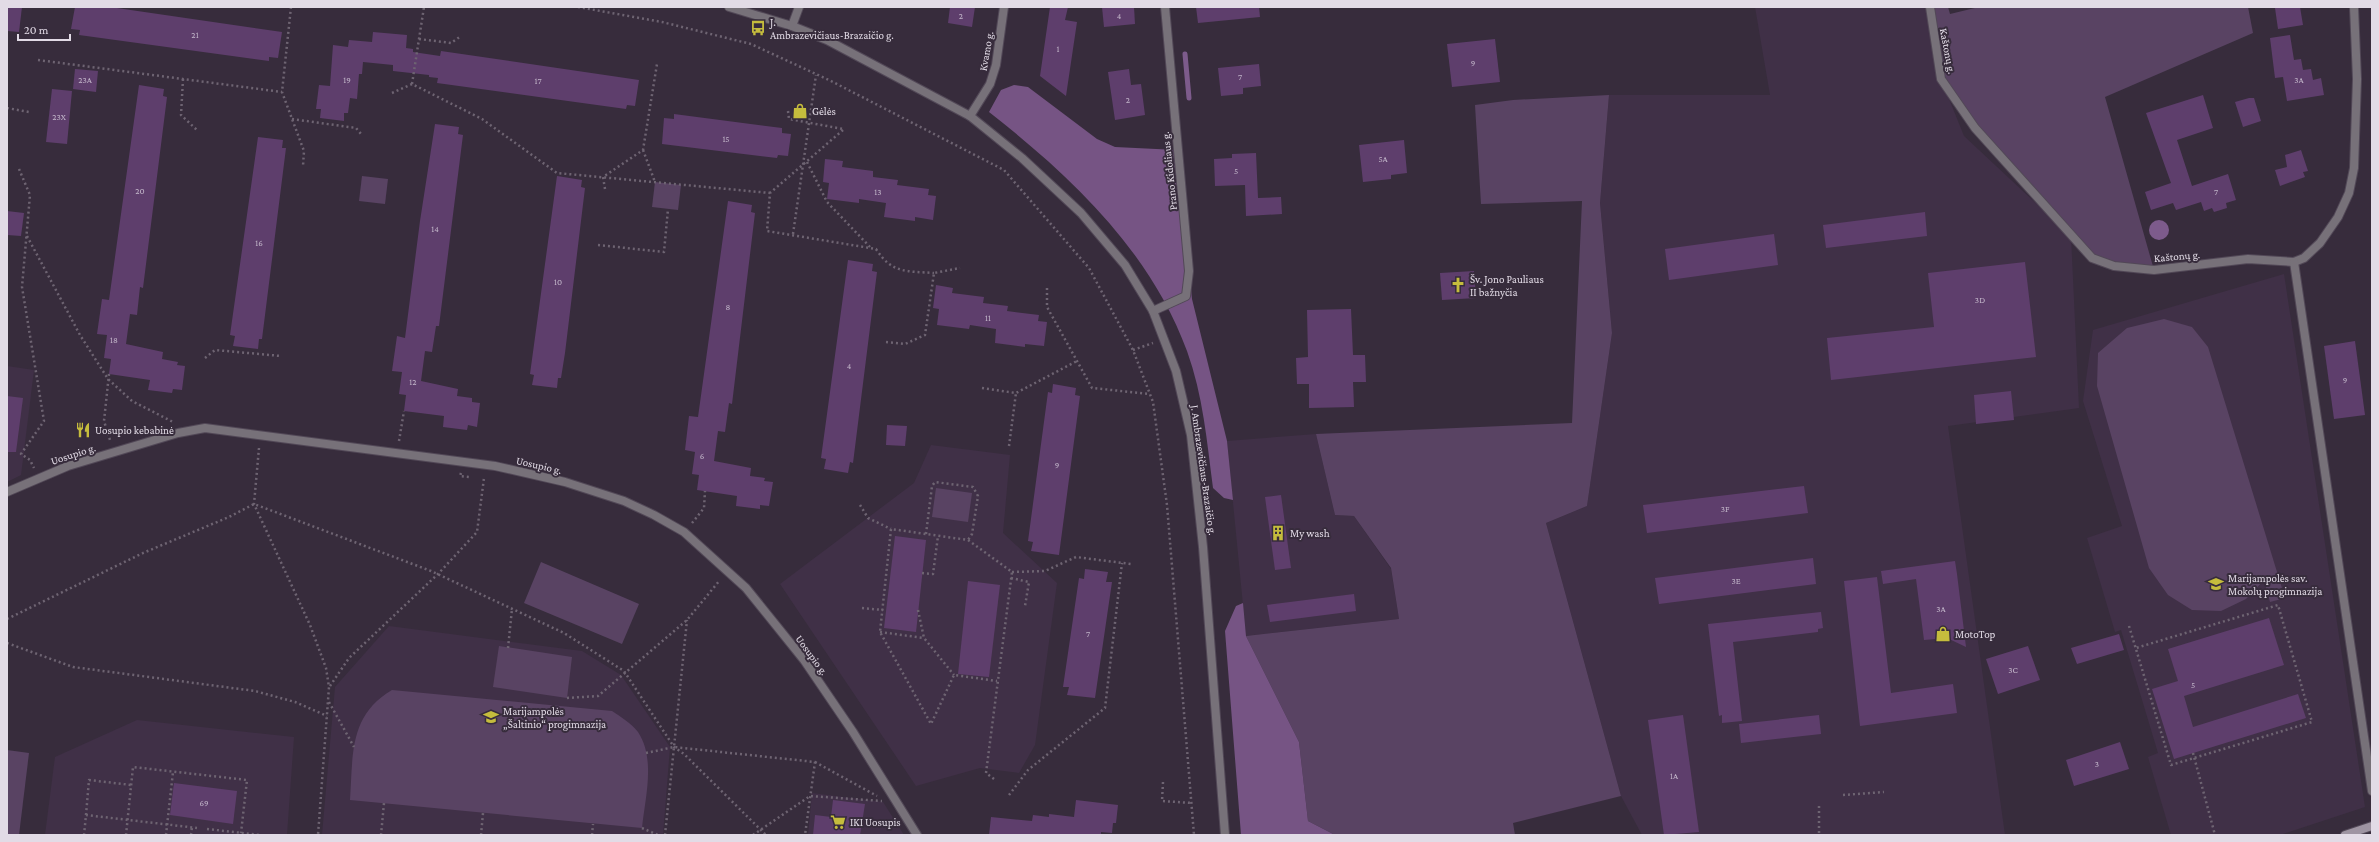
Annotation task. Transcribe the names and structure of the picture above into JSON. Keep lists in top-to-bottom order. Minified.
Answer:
{"streets":{"street":["Kvamo g.","Kaštonų g.","Prano Kidoliaus g.","Uosupio g.","J. Ambrazevičiaus-Brazaičio g."]},"crossings":[["Kvamo g.","J. Ambrazevičiaus-Brazaičio g."],["Prano Kidoliaus g.","J. Ambrazevičiaus-Brazaičio g."]],"places":{"bus stop":["J. Ambrazevičiaus-Brazaičio g."],"shop":["Gėlės","MotoTop"],"church":["Šv. Jono Pauliaus II bažnyčia"],"restaurant":["Uosupio kebabinė"],"building":["My wash"],"school or university":["Marijampolės sav. Mokolų progimnazija","Marijampolės „Šaltinio“ progimnazija"],"supermarket":["IKI Uosupis"]},"house_numbers":["2","4","21","1","9","7","23A","19","3A","17","2","23X","15","5A","5","20","13","7","14","16","10","3D","8","11","18","4","9","12","6","9","3F","3E","3A","7","3C","5","3","1A","69"],"scale_bar":"20 m"}
